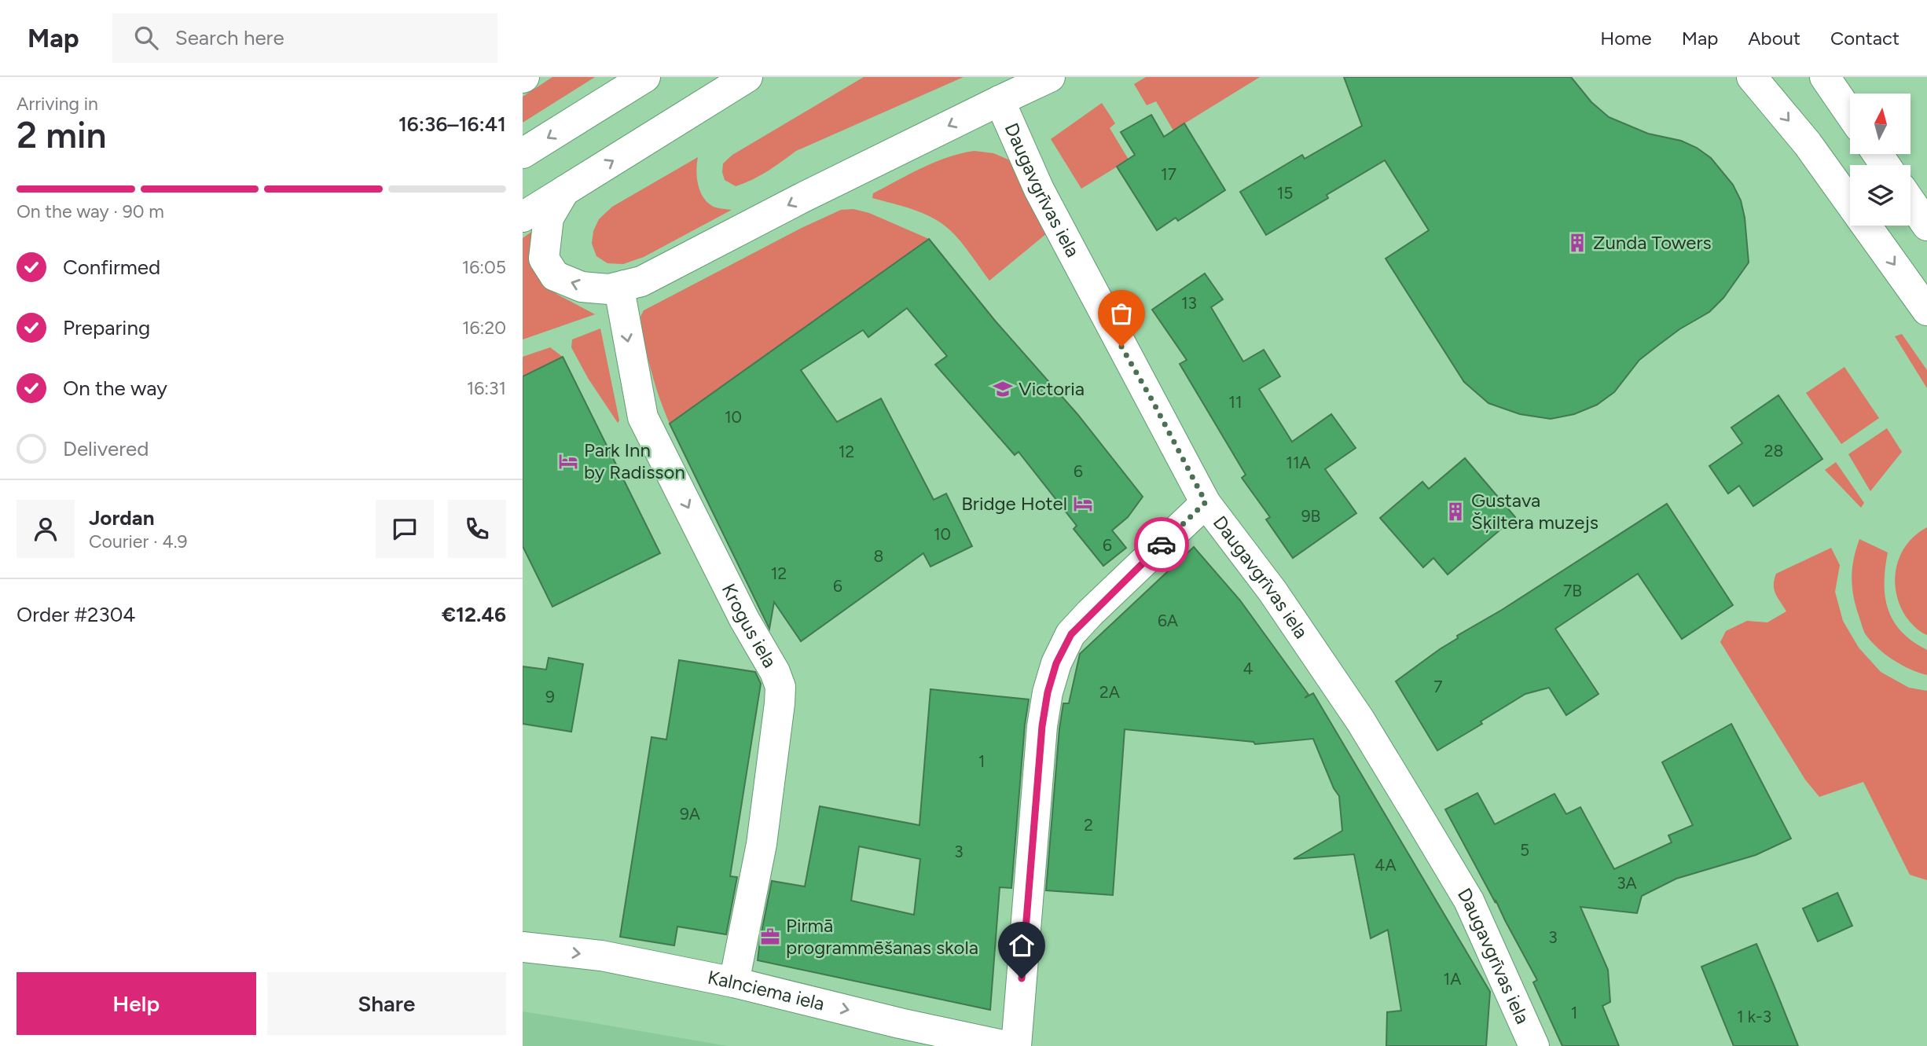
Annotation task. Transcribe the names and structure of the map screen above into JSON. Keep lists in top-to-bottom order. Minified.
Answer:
{"streets":{"street":["Daugavgrīvas iela","Krogus iela","Kalnciema iela"]},"crossings":[["Krogus iela","Kalnciema iela"]],"one_way":["Krogus iela","Kalnciema iela"],"places":{"building":["Zunda Towers","Gustava Šķiltera muzejs"],"school or university":["Victoria"],"hotel":["Park Inn by Radisson","Bridge Hotel"],"office":["Pirmā programmēšanas skola"]},"house_numbers":["17","15","13","11","10","28","12","11A","6","9B","10","6","8","12","6","7B","6A","4","7","2A","9","1","9A","2","5","3","4A","3A","3","1A","1","1 k-3"],"north":"top","page":{"header":"Map","search":"Search here","nav":["Home","Map","About","Contact"],"heading":["2 min","Arriving in","16:36–16:41"],"panel":["Jordan","Courier · 4.9","Order #2304","€12.46"],"bar":"On the way · 90 m","list":[["Confirmed","16:05"],["Preparing","16:20"],["On the way","16:31"],"Delivered"],"buttons":["Help","Share"]}}
